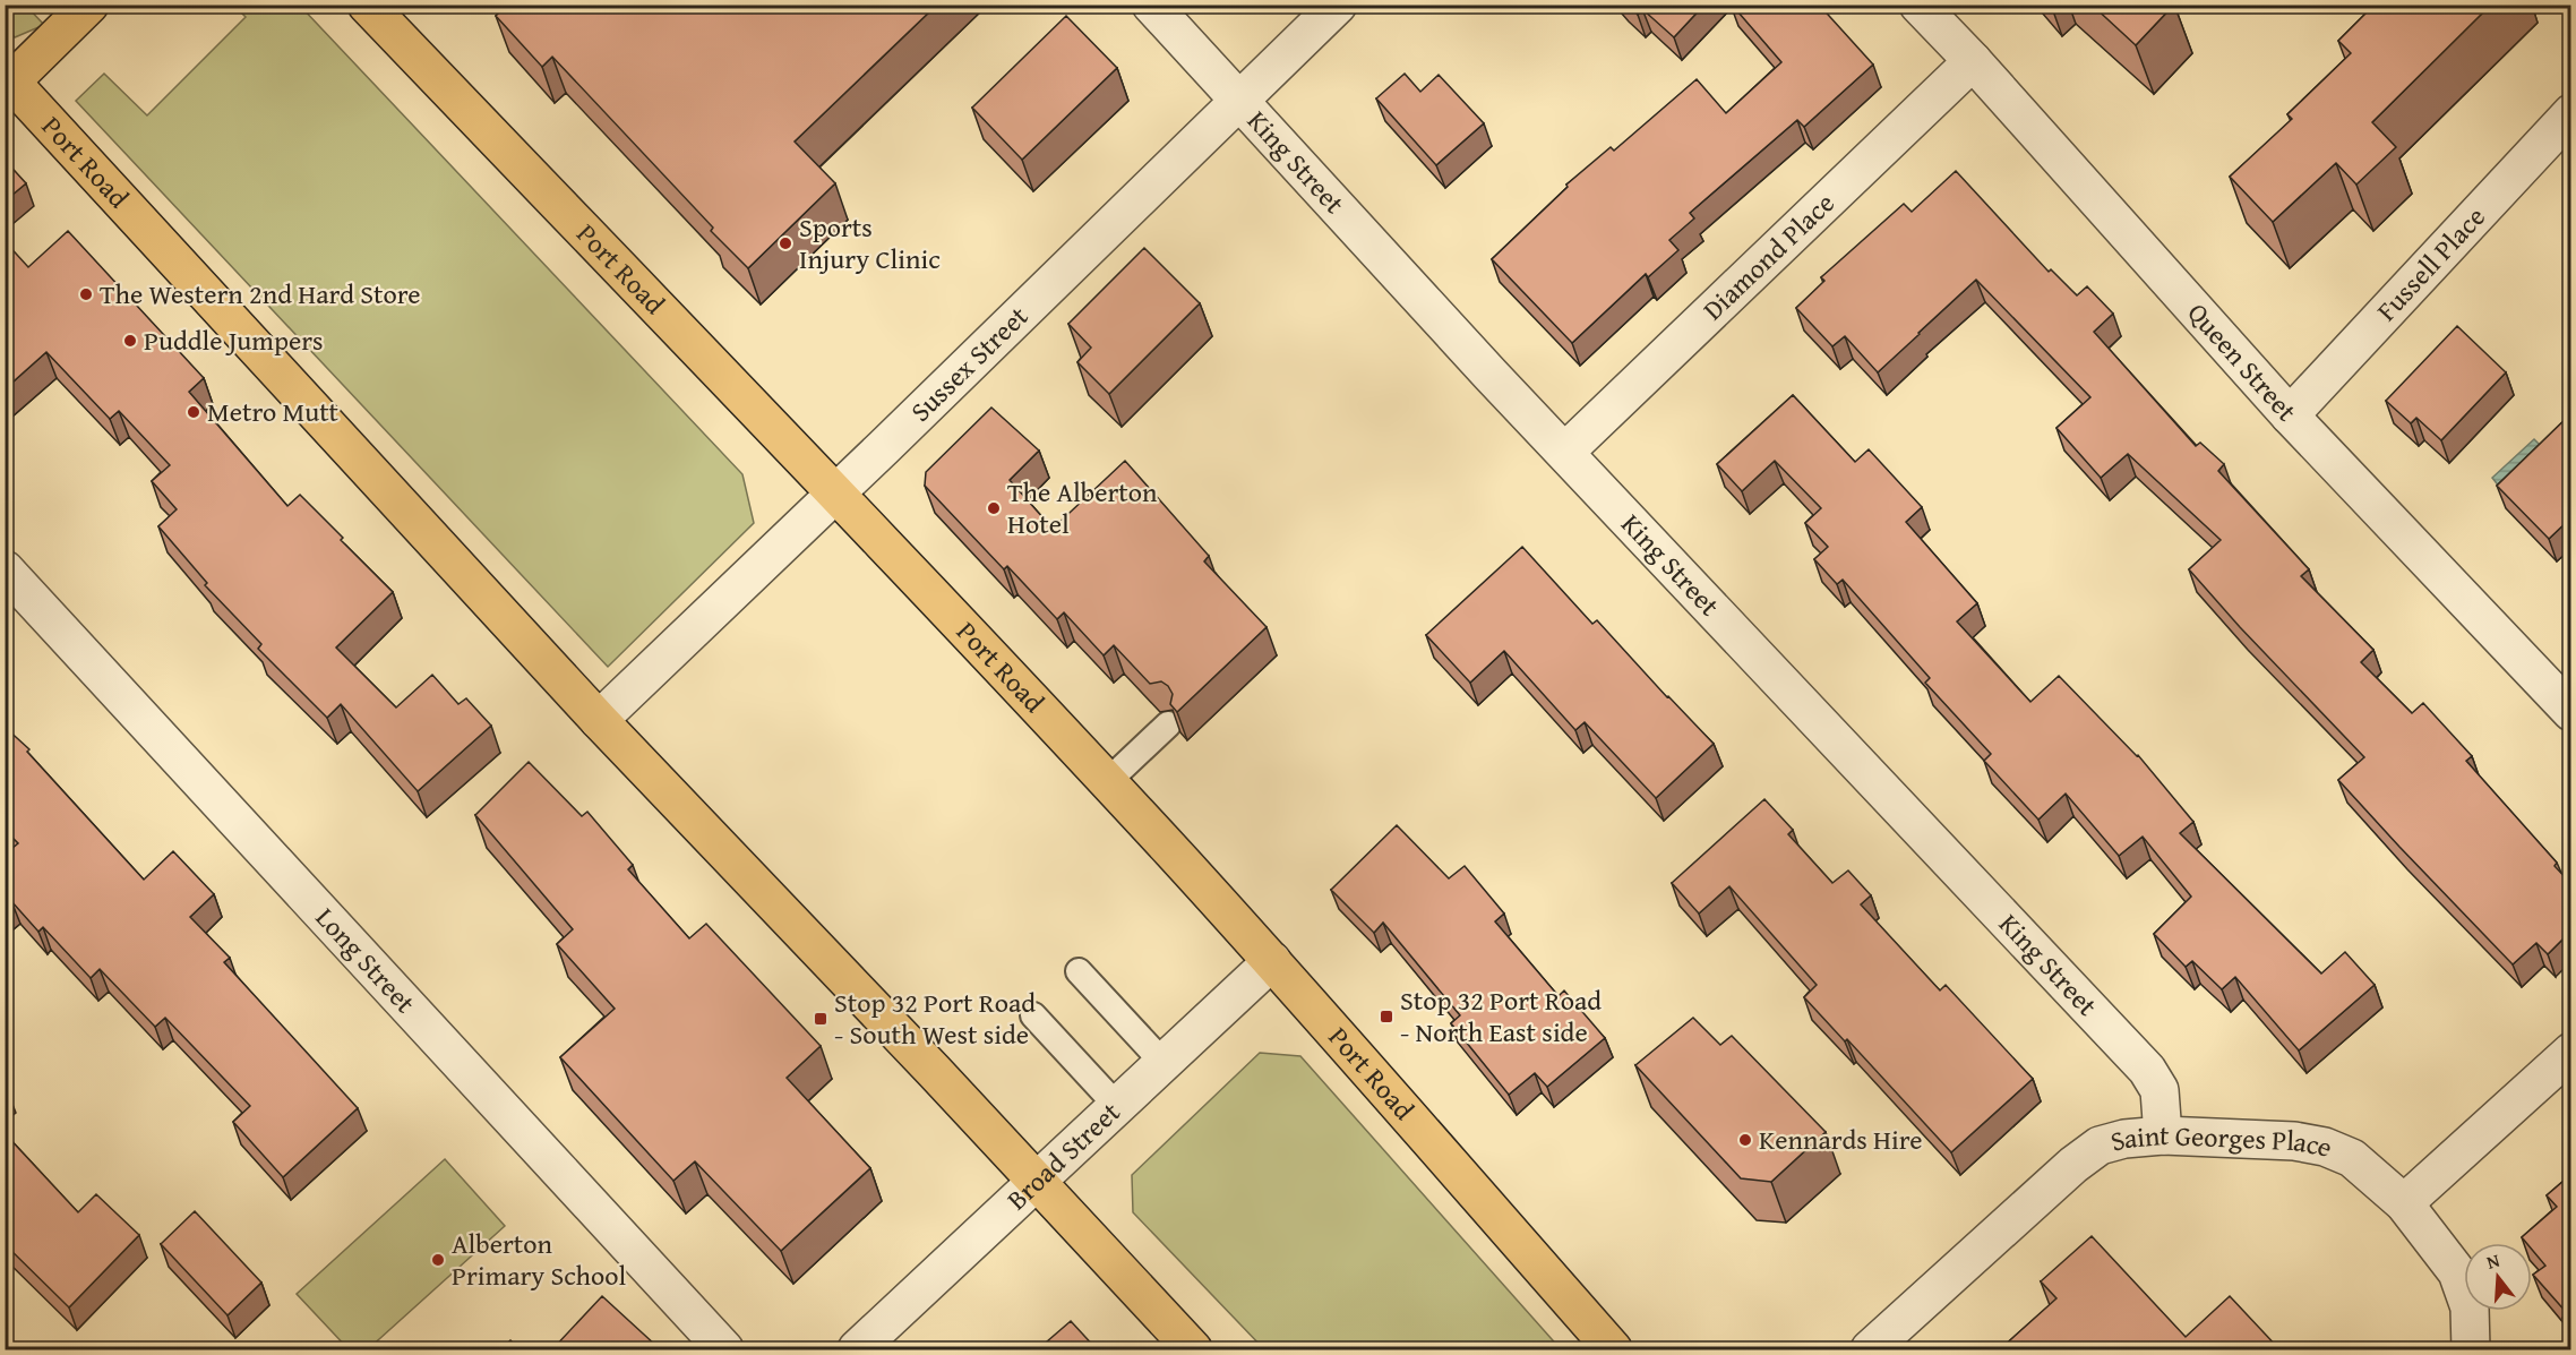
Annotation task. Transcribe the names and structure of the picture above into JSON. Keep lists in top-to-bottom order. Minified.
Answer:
{"streets":{"highway":["Port Road"],"street":["King Street","Diamond Place","Fussell Place","Queen Street","Sussex Street","Long Street","Saint Georges Place","Broad Street"]},"crossings":[["Port Road","Sussex Street"],["Port Road","Broad Street"],["King Street","Diamond Place"],["King Street","Sussex Street"],["King Street","Saint Georges Place"],["Diamond Place","Queen Street"],["Fussell Place","Queen Street"]],"places":{"other":["Sports Injury Clinic","The Western 2nd Hard Store","Puddle Jumpers","Metro Mutt","The Alberton Hotel","Kennards Hire","Alberton Primary School"],"transit":["Stop 32 Port Road - North East side","Stop 32 Port Road - South West side"]},"north":"top"}
